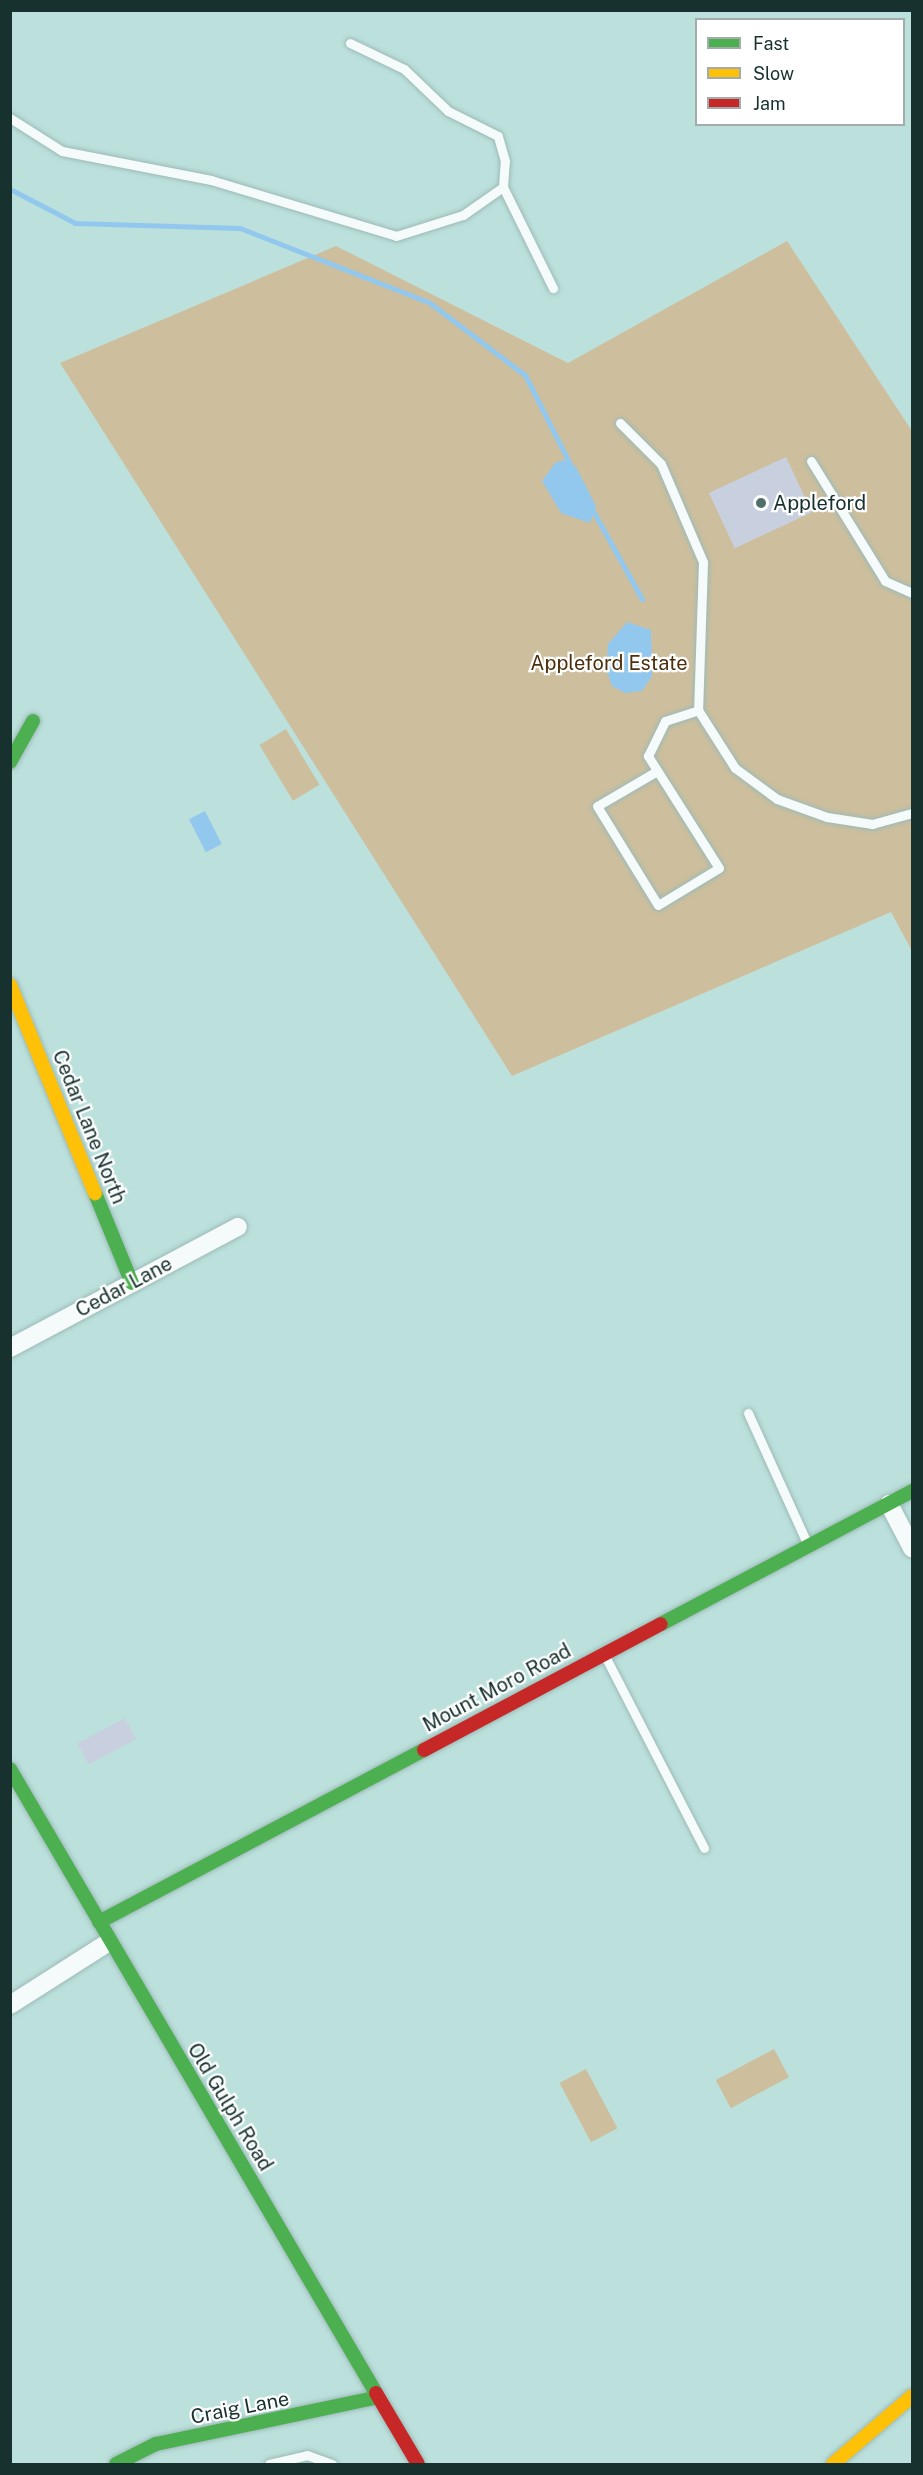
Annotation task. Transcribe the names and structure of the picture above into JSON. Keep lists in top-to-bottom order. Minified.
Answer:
{"streets":{"street":["Cedar Lane North","Cedar Lane","Mount Moro Road","Old Gulph Road","Craig Lane"]},"crossings":[["Cedar Lane North","Cedar Lane"],["Mount Moro Road","Old Gulph Road"],["Old Gulph Road","Craig Lane"]],"parks":["Appleford Estate"],"places":["Appleford"],"legend":["Fast","Slow","Jam"]}
